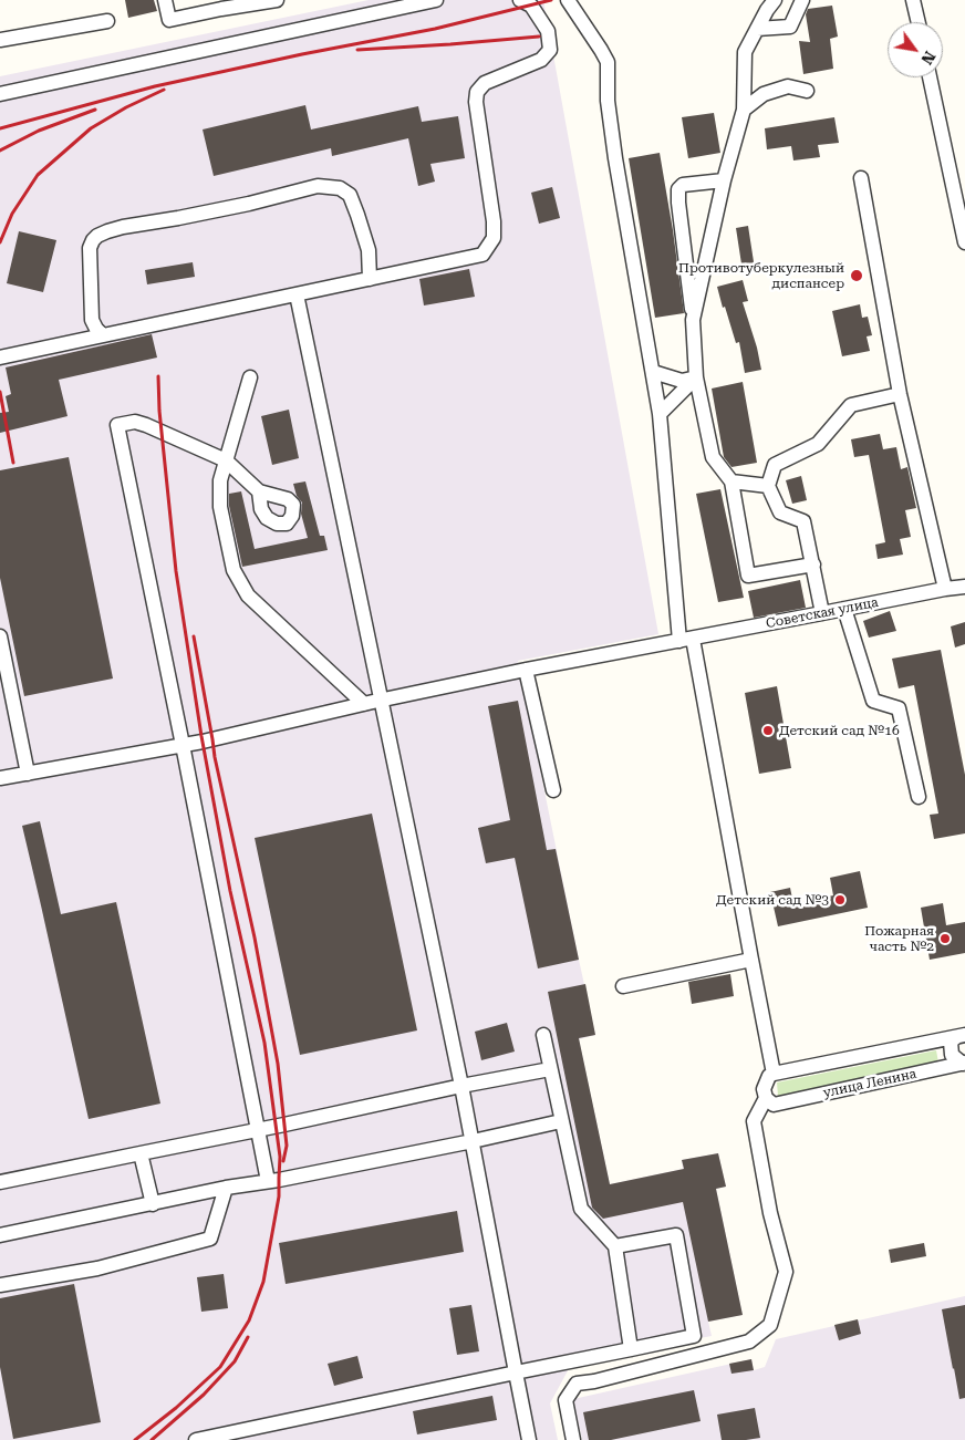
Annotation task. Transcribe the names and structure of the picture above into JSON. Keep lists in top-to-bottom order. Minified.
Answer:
{"streets":{"street":["Советская улица","улица Ленина"]},"places":["Противотуберкулезный диспансер","Детский сад №16","Детский сад №3","Пожарная часть №2"],"north":"bottom right"}
